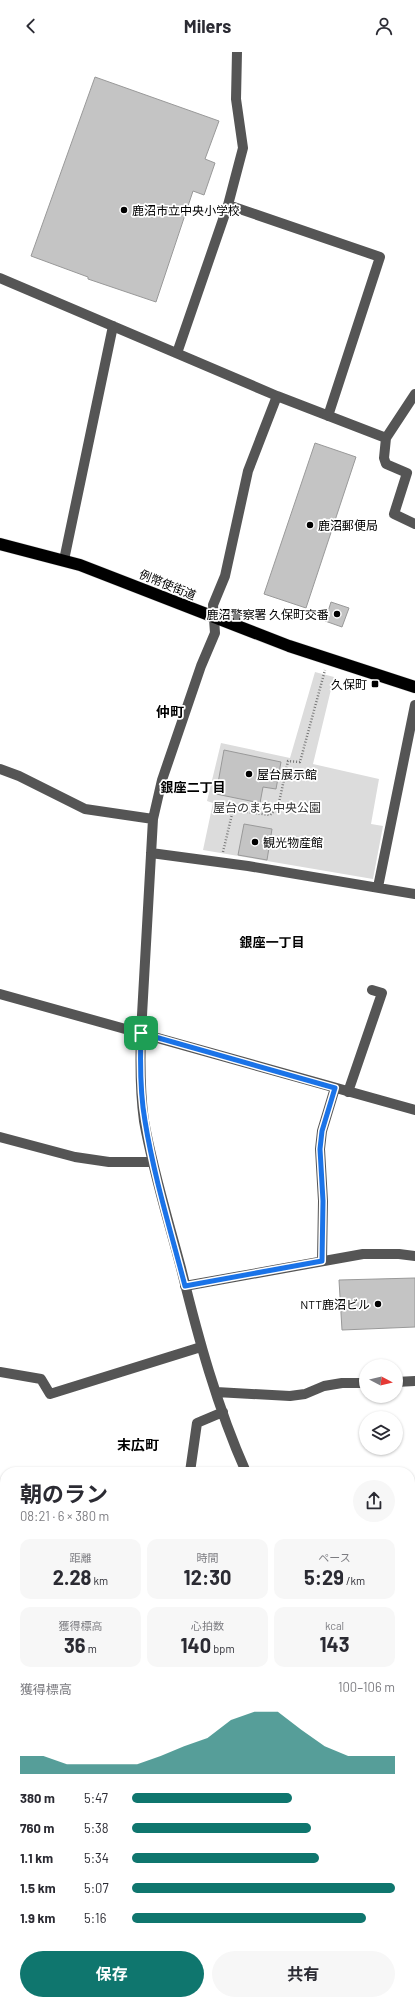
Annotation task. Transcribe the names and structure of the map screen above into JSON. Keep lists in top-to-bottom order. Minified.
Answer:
{"streets":{"highway":["例幣使街道"]},"districts":["仲町","銀座二丁目","銀座一丁目","末広町"],"parks":["屋台のまち中央公園"],"places":{"other":["鹿沼市立中央小学校","鹿沼郵便局","鹿沼警察署 久保町交番","屋台展示館","観光物産館","NTT鹿沼ビル"],"transit":["久保町"]},"north":"right","page":{"header":"Milers","heading":["朝のラン","08:21 · 6 × 380 m"],"stats":[["距離","2.28 km"],["時間","12:30"],["ペース","5:29 /km"],["獲得標高","36 m"],["心拍数","140 bpm"],["kcal","143"]],"chart":["獲得標高","100–106 m"],"list":[{"name":"380 m","note":"5:47"},{"name":"760 m","note":"5:38"},{"name":"1.1 km","note":"5:34"},{"name":"1.5 km","note":"5:07"},{"name":"1.9 km","note":"5:16"}],"buttons":["保存","共有"]}}
